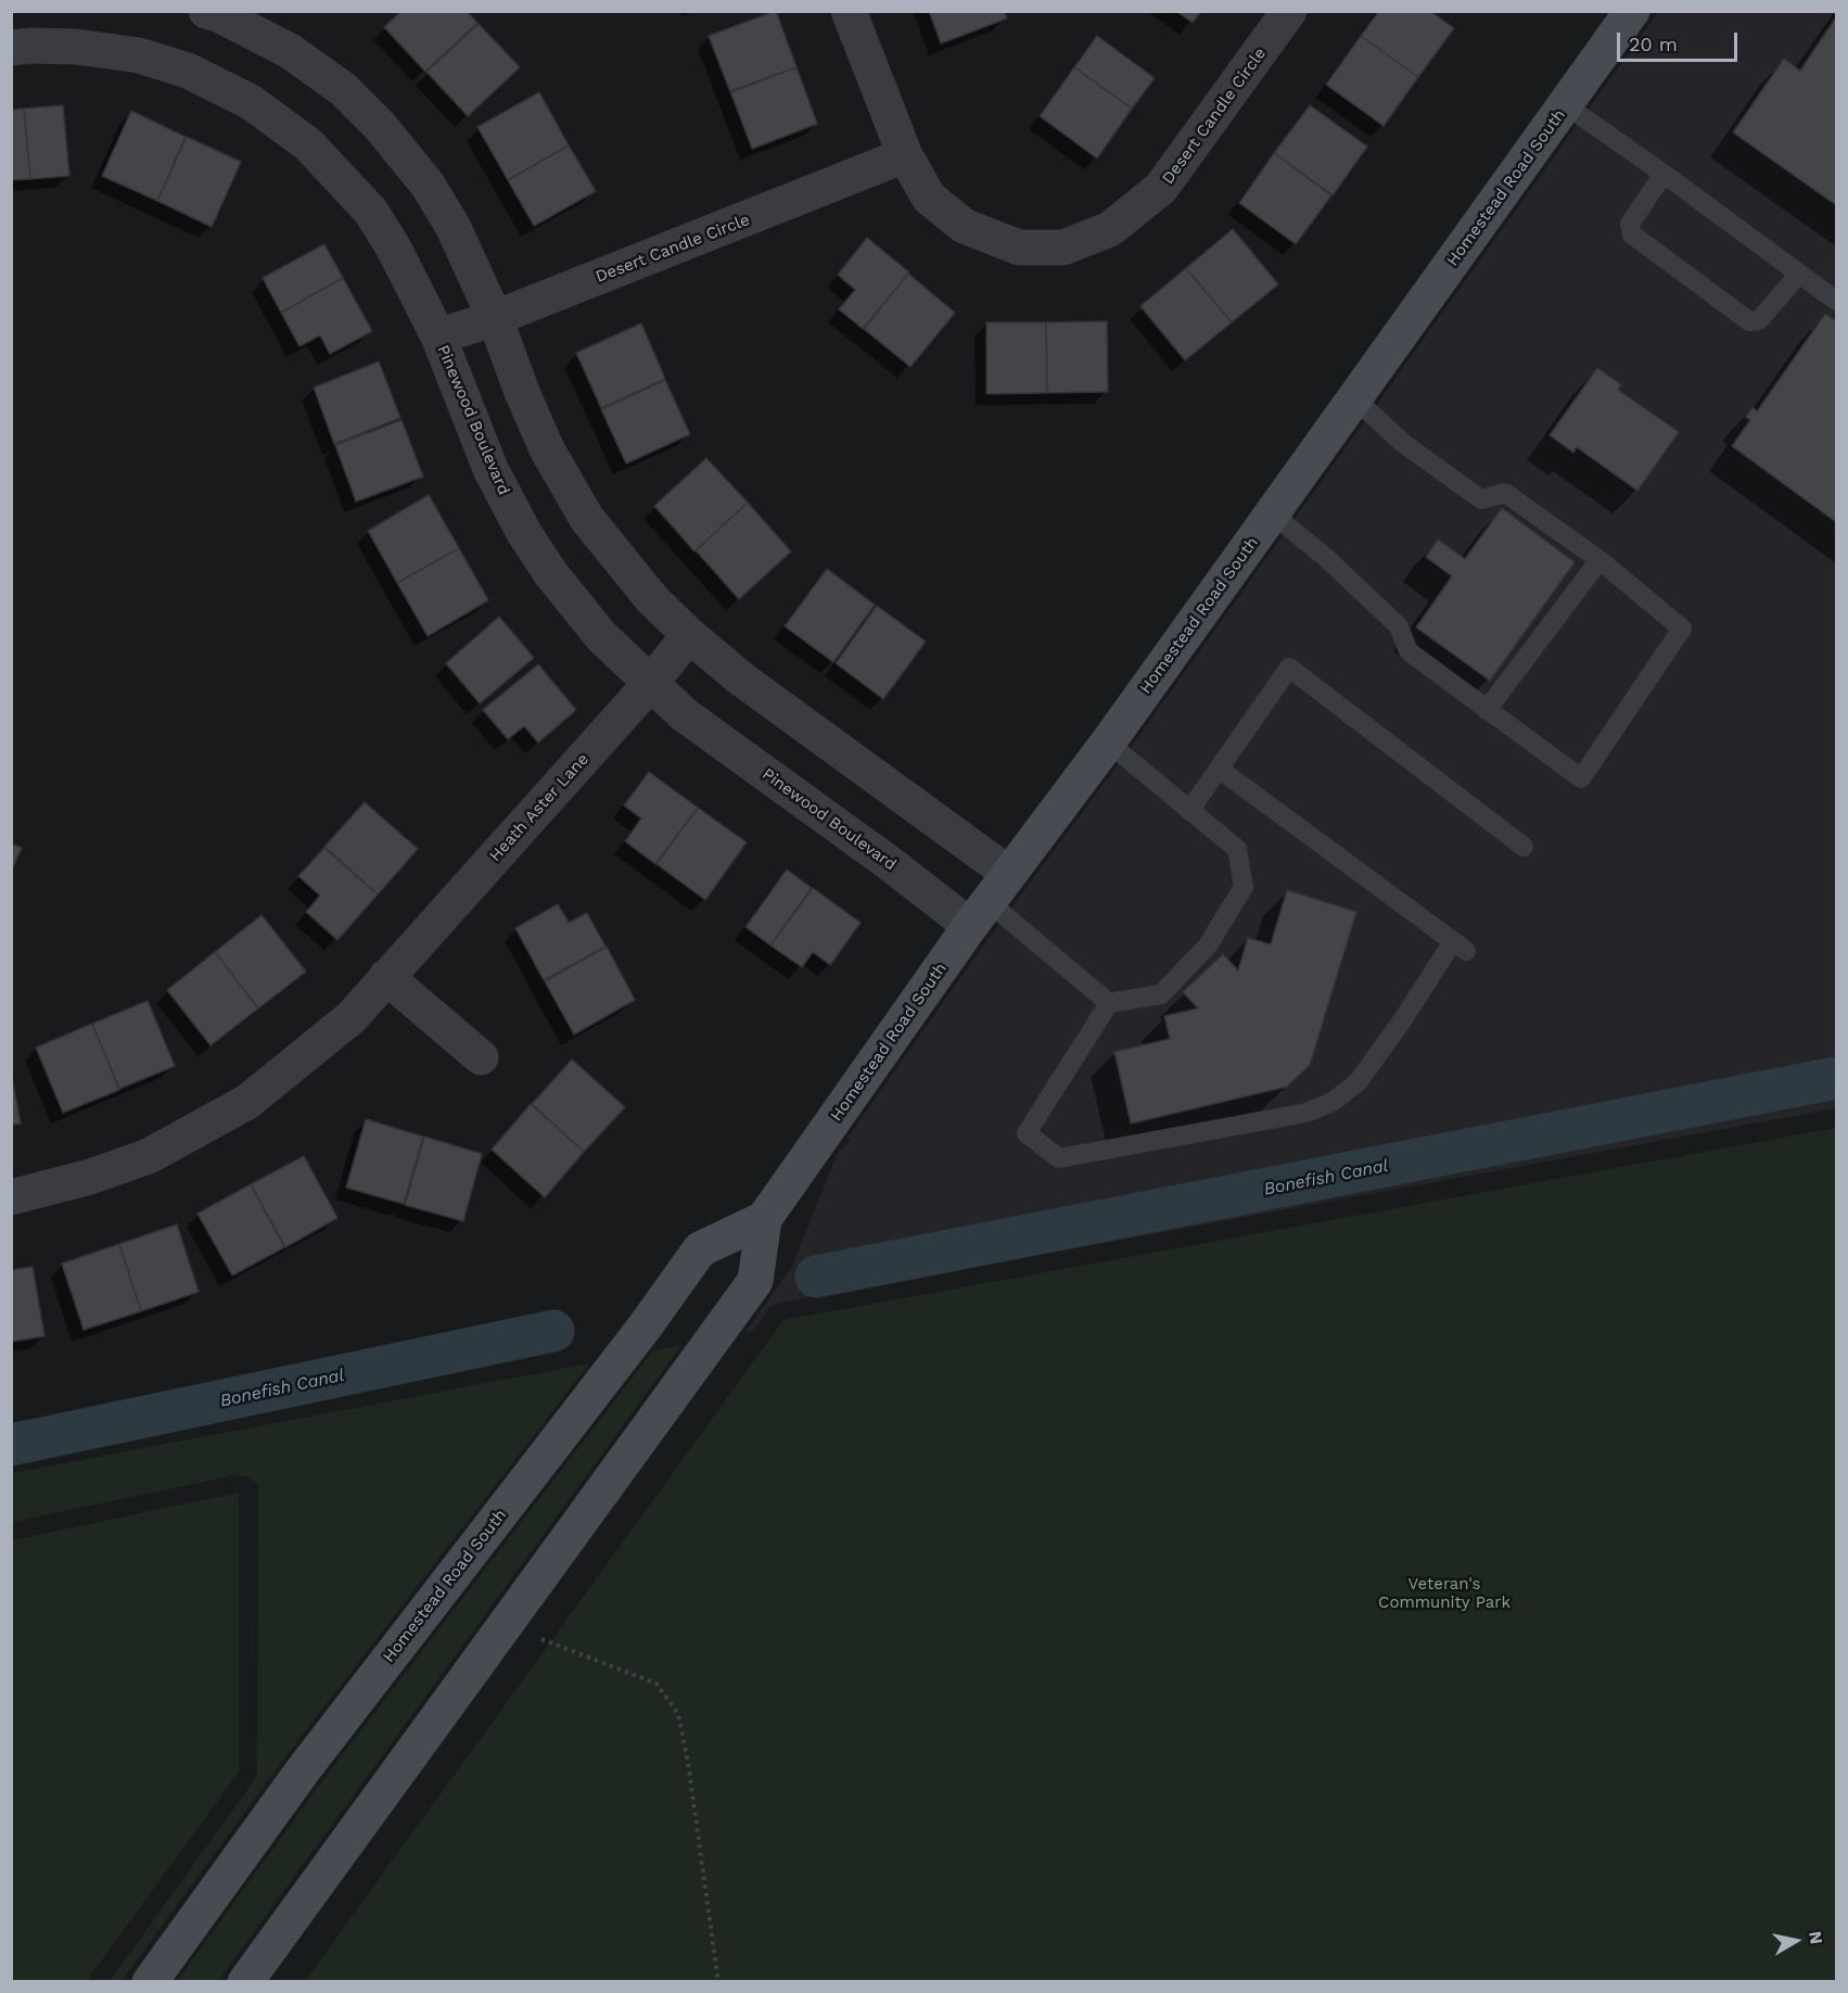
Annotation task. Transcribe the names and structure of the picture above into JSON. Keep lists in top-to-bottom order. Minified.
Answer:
{"streets":{"main road":["Homestead Road South"],"street":["Desert Candle Circle","Pinewood Boulevard","Heath Aster Lane"]},"crossings":[["Desert Candle Circle","Pinewood Boulevard"],["Homestead Road South","Pinewood Boulevard"],["Pinewood Boulevard","Heath Aster Lane"]],"water":["Bonefish Canal"],"parks":["Veteran's Community Park"],"scale_bar":"20 m","north":"right"}
